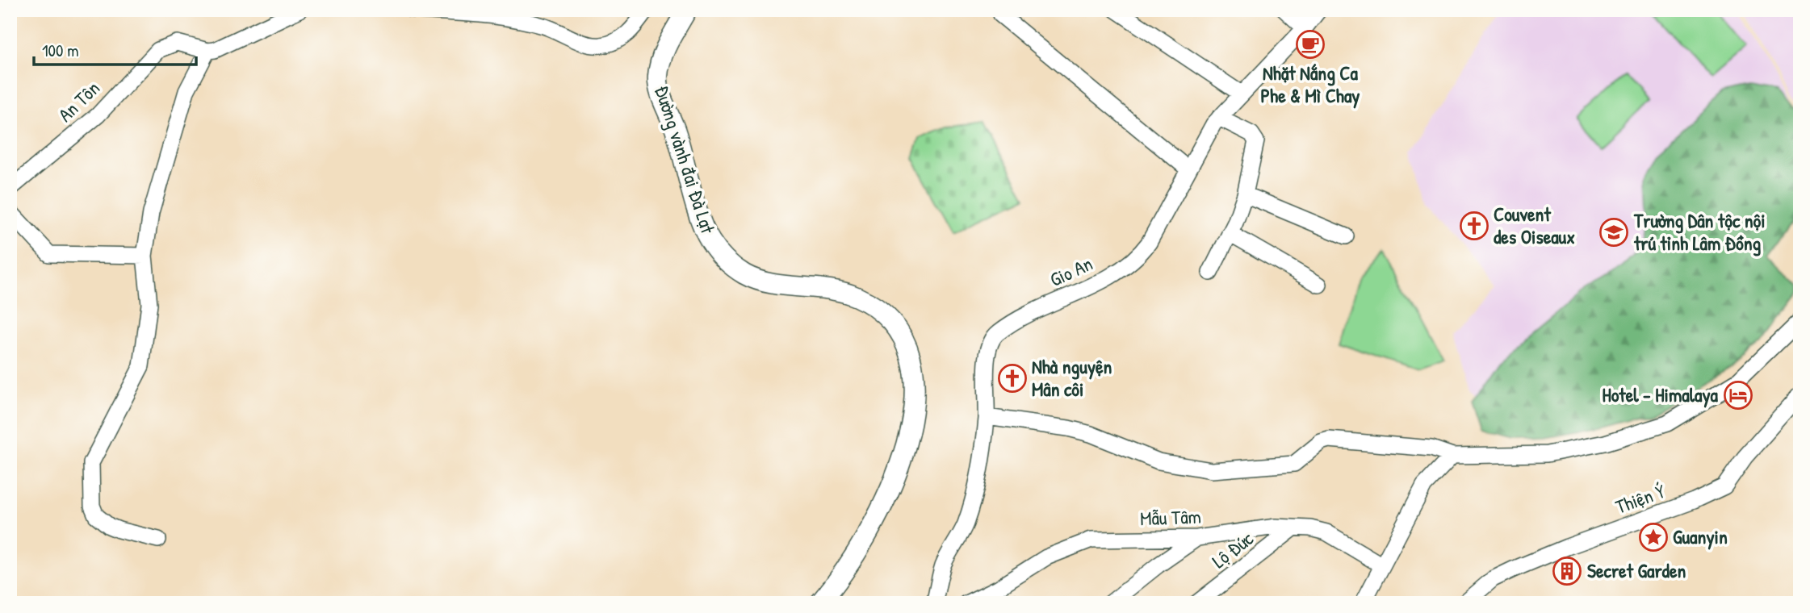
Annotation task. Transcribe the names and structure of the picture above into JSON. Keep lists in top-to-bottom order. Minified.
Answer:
{"streets":{"main road":["Đường vành đai Đà Lạt"],"street":["An Tôn","Gio An","Thiện Ý","Mẫu Tâm","Lộ Đức"]},"crossings":[["Mẫu Tâm","Lộ Đức"]],"places":{"cafe":["Nhặt Nắng Ca Phe & Mì Chay"],"church":["Couvent des Oiseaux","Nhà nguyện Mân côi"],"school or university":["Trường Dân tộc nội trú tỉnh Lâm Đồng"],"hotel":["Hotel - Himalaya"],"place":["Guanyin"],"building":["Secret Garden"]},"scale_bar":"100 m"}
